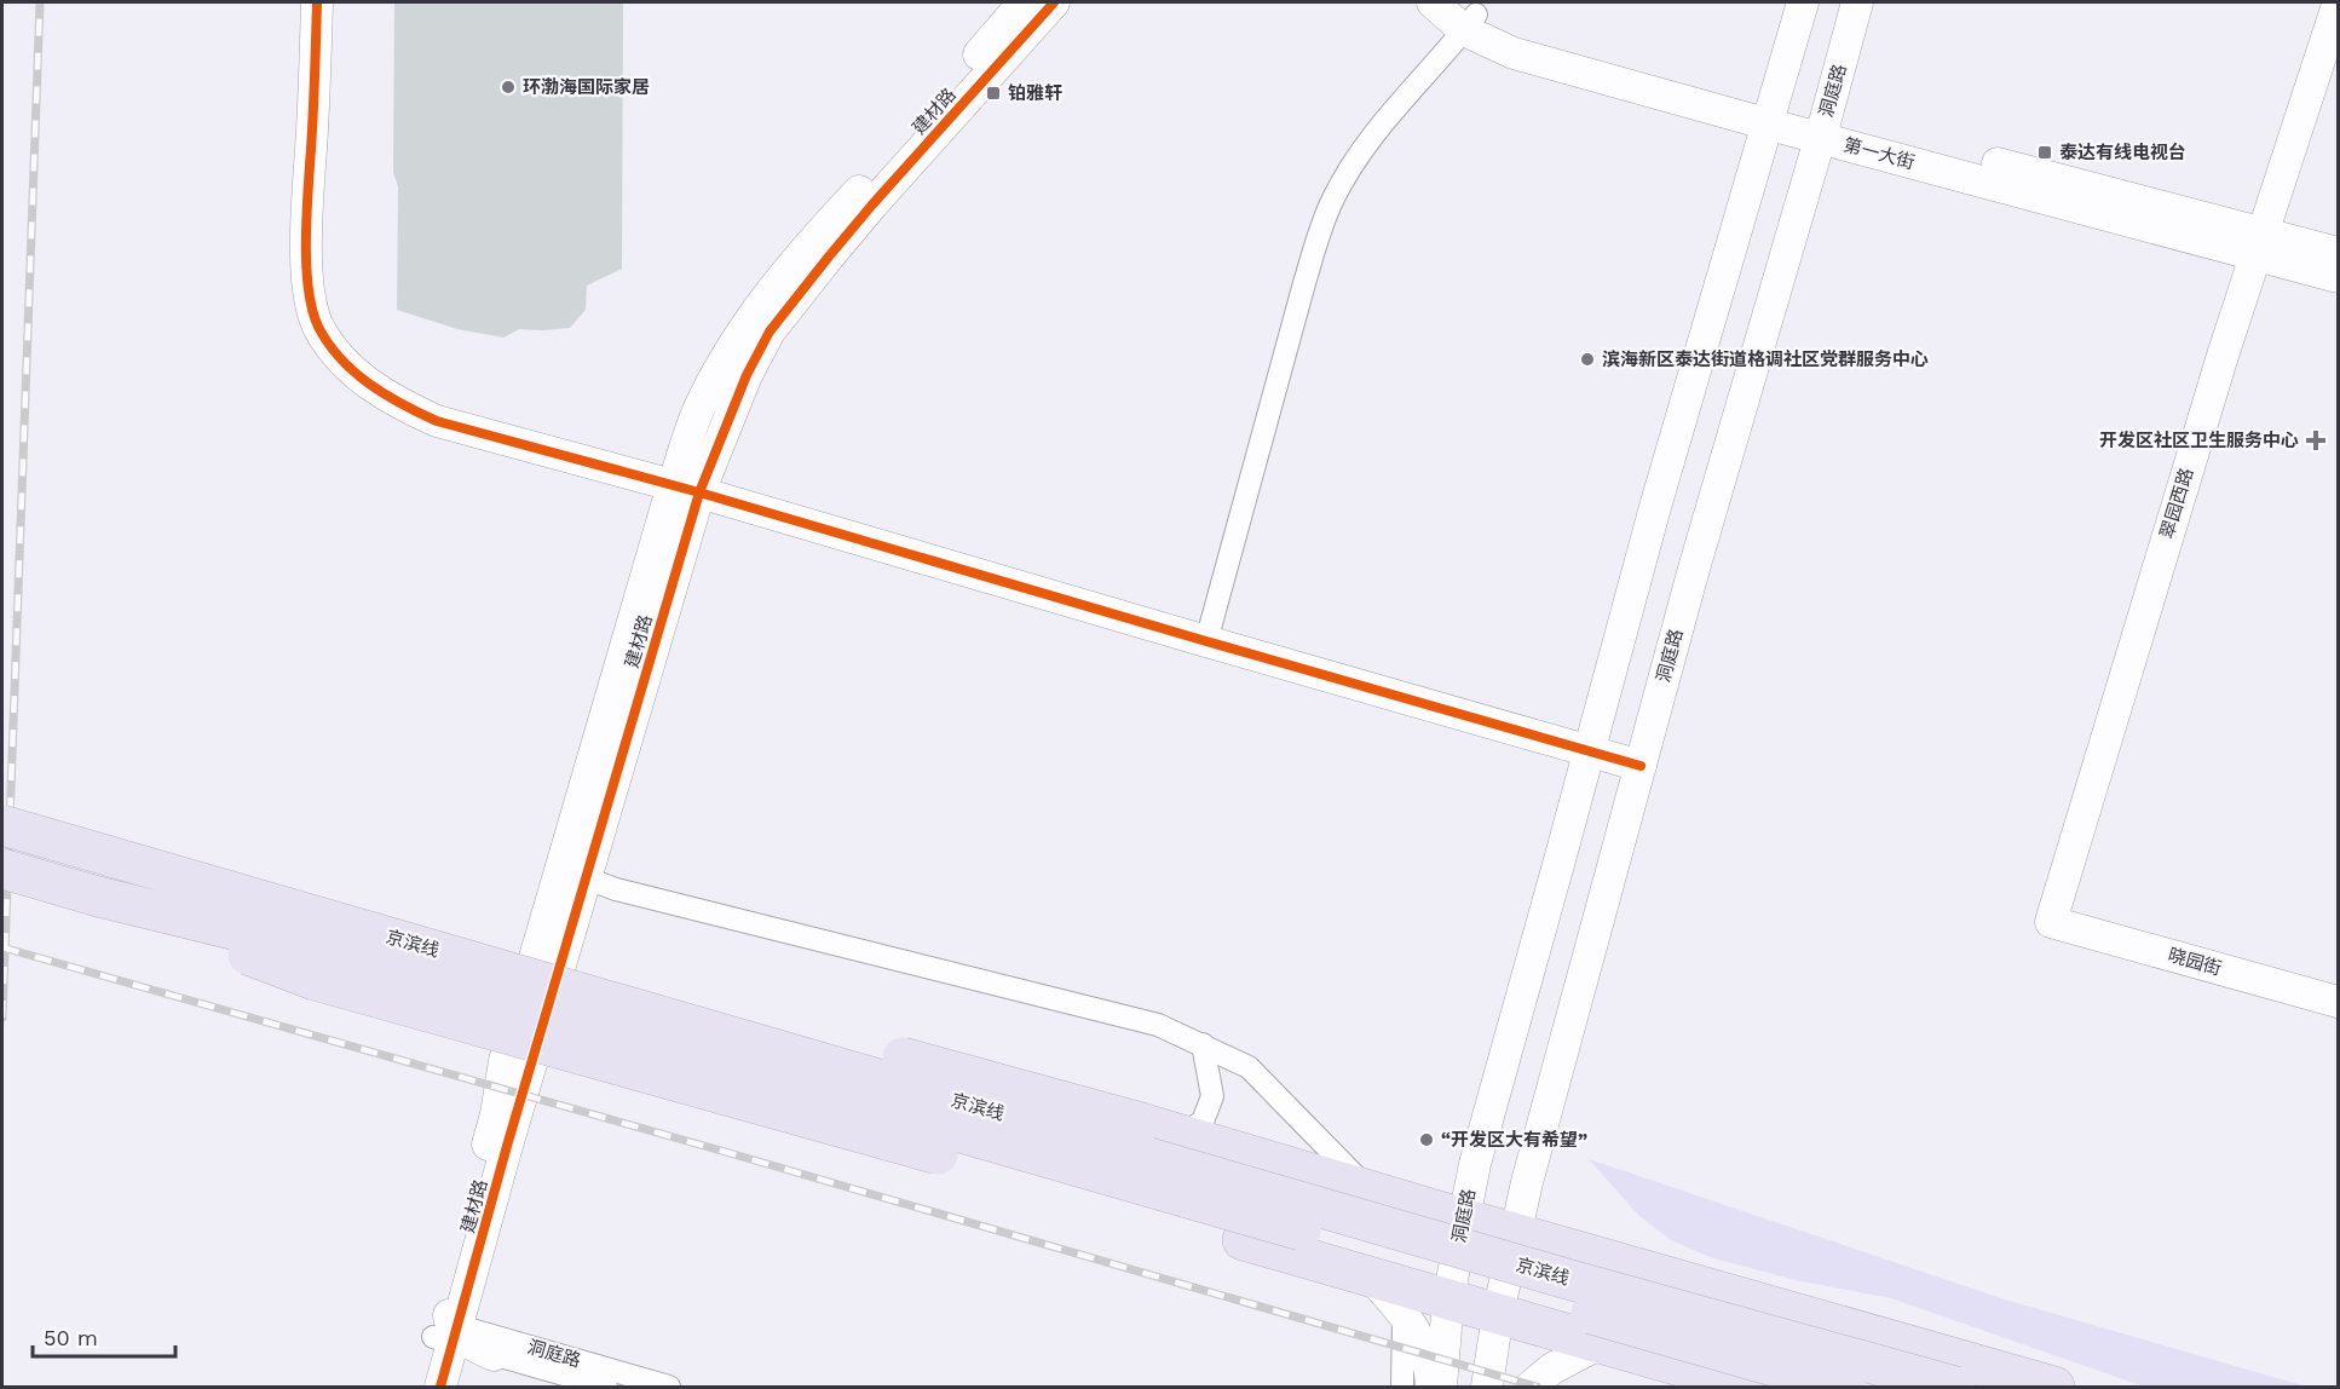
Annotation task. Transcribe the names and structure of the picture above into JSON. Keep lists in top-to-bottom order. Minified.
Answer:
{"streets":{"highway":["京滨线"],"street":["洞庭路","建材路","第一大街","翠园西路","晓园街"]},"crossings":[["洞庭路","第一大街"],["第一大街","翠园西路"],["翠园西路","晓园街"]],"places":{"other":["环渤海国际家居","滨海新区泰达街道格调社区党群服务中心","“开发区大有希望”"],"transit":["铂雅轩","泰达有线电视台"],"health":["开发区社区卫生服务中心"]},"scale_bar":"50 m"}
